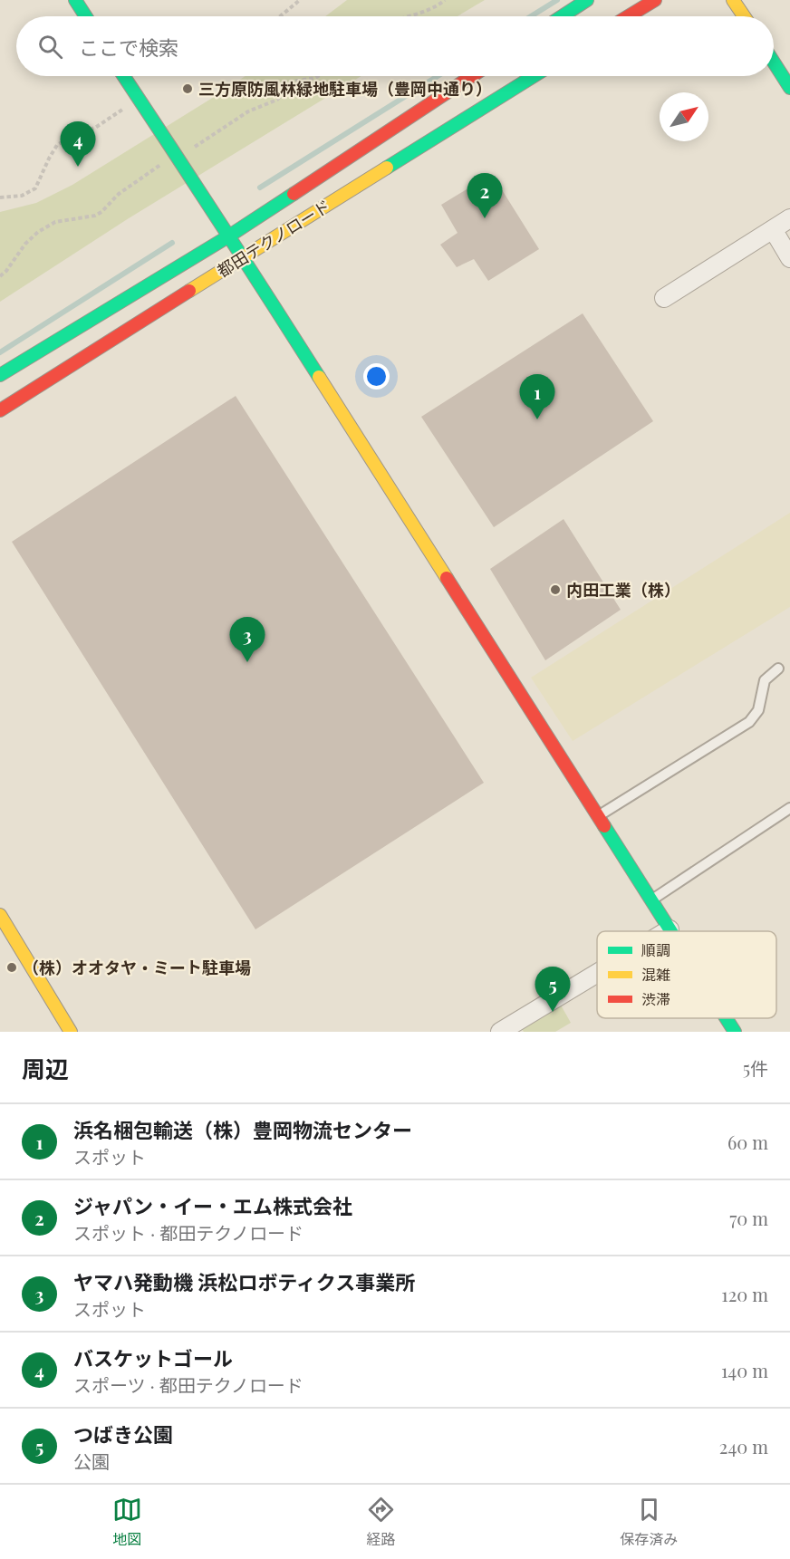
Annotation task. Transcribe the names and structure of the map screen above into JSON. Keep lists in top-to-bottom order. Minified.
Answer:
{"streets":{"street":["都田テクノロード"]},"places":["三方原防風林緑地駐車場（豊岡中通り）","内田工業（株）","（株）オオタヤ・ミート駐車場"],"legend":["順調","混雑","渋滞"],"north":"top right","page":{"search":"ここで検索","pins":["4","2","1","3","5"],"heading":["周辺","5件"],"list":[{"mark":"1","name":"浜名梱包輸送（株）豊岡物流センター","note":"スポット","value":"60 m"},{"mark":"2","name":"ジャパン・イー・エム株式会社","note":"スポット · 都田テクノロード","value":"70 m"},{"mark":"3","name":"ヤマハ発動機 浜松ロボティクス事業所","note":"スポット","value":"120 m"},{"mark":"4","name":"バスケットゴール","note":"スポーツ · 都田テクノロード","value":"140 m"},{"mark":"5","name":"つばき公園","note":"公園","value":"240 m"}],"nav":["地図","経路","保存済み"]}}
